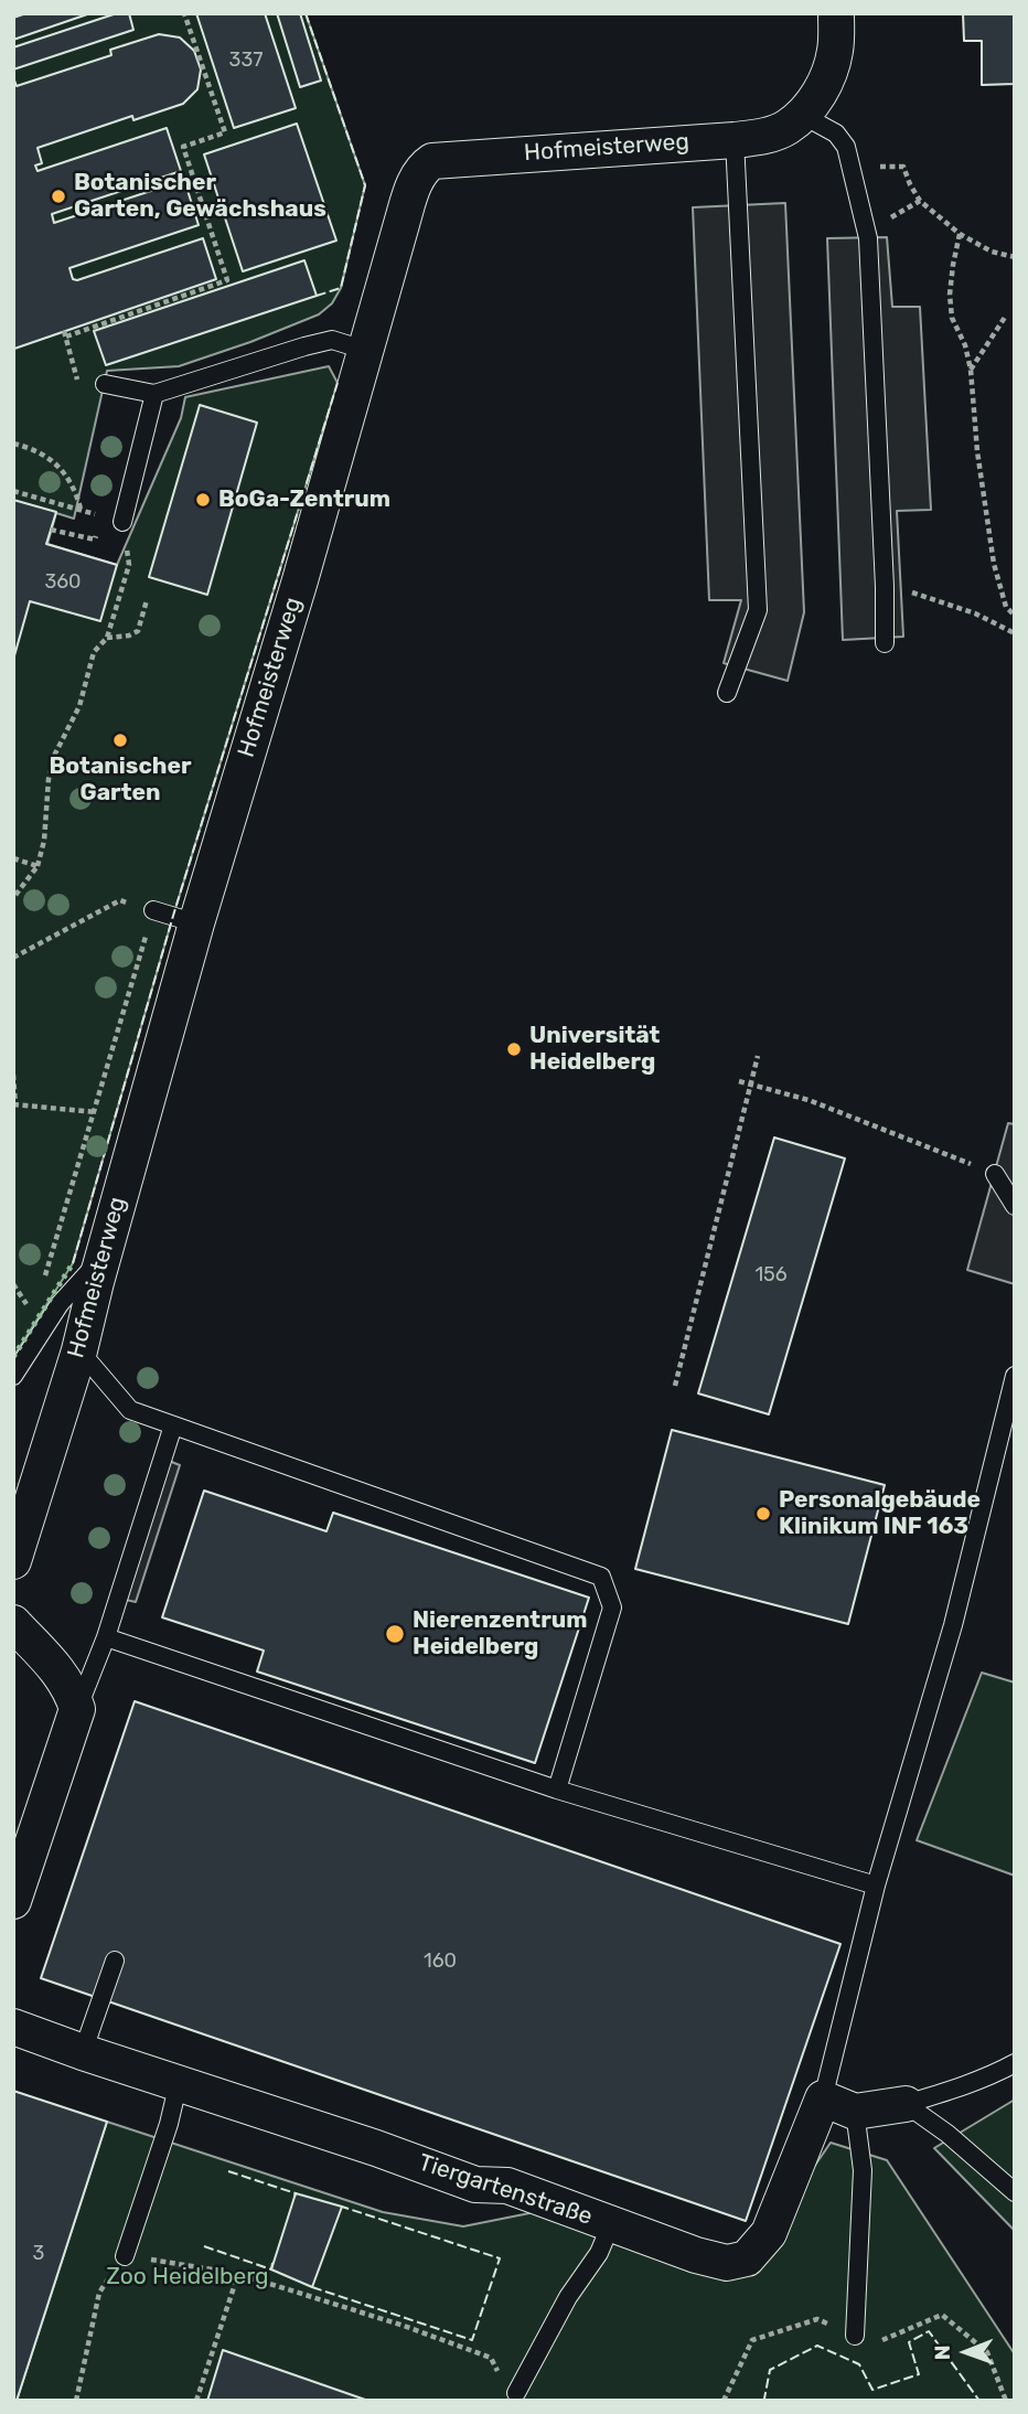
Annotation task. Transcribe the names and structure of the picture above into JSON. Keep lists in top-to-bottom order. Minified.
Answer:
{"streets":{"street":["Hofmeisterweg","Tiergartenstraße"]},"parks":["Zoo Heidelberg"],"places":["Botanischer Garten, Gewächshaus","BoGa-Zentrum","Botanischer Garten","Universität Heidelberg","Personalgebäude Klinikum INF 163","Nierenzentrum Heidelberg"],"house_numbers":["337","360","156","160","3"],"north":"left"}
